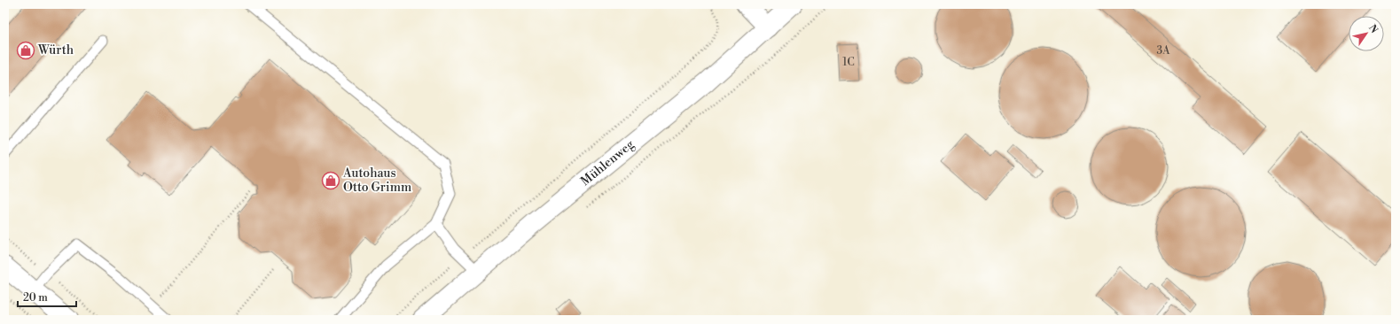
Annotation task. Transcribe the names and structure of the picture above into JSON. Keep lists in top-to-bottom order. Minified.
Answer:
{"streets":{"street":["Mühlenweg"]},"places":{"shop":["Würth","Autohaus Otto Grimm"]},"house_numbers":["3A","1C"],"scale_bar":"20 m","north":"top right"}
